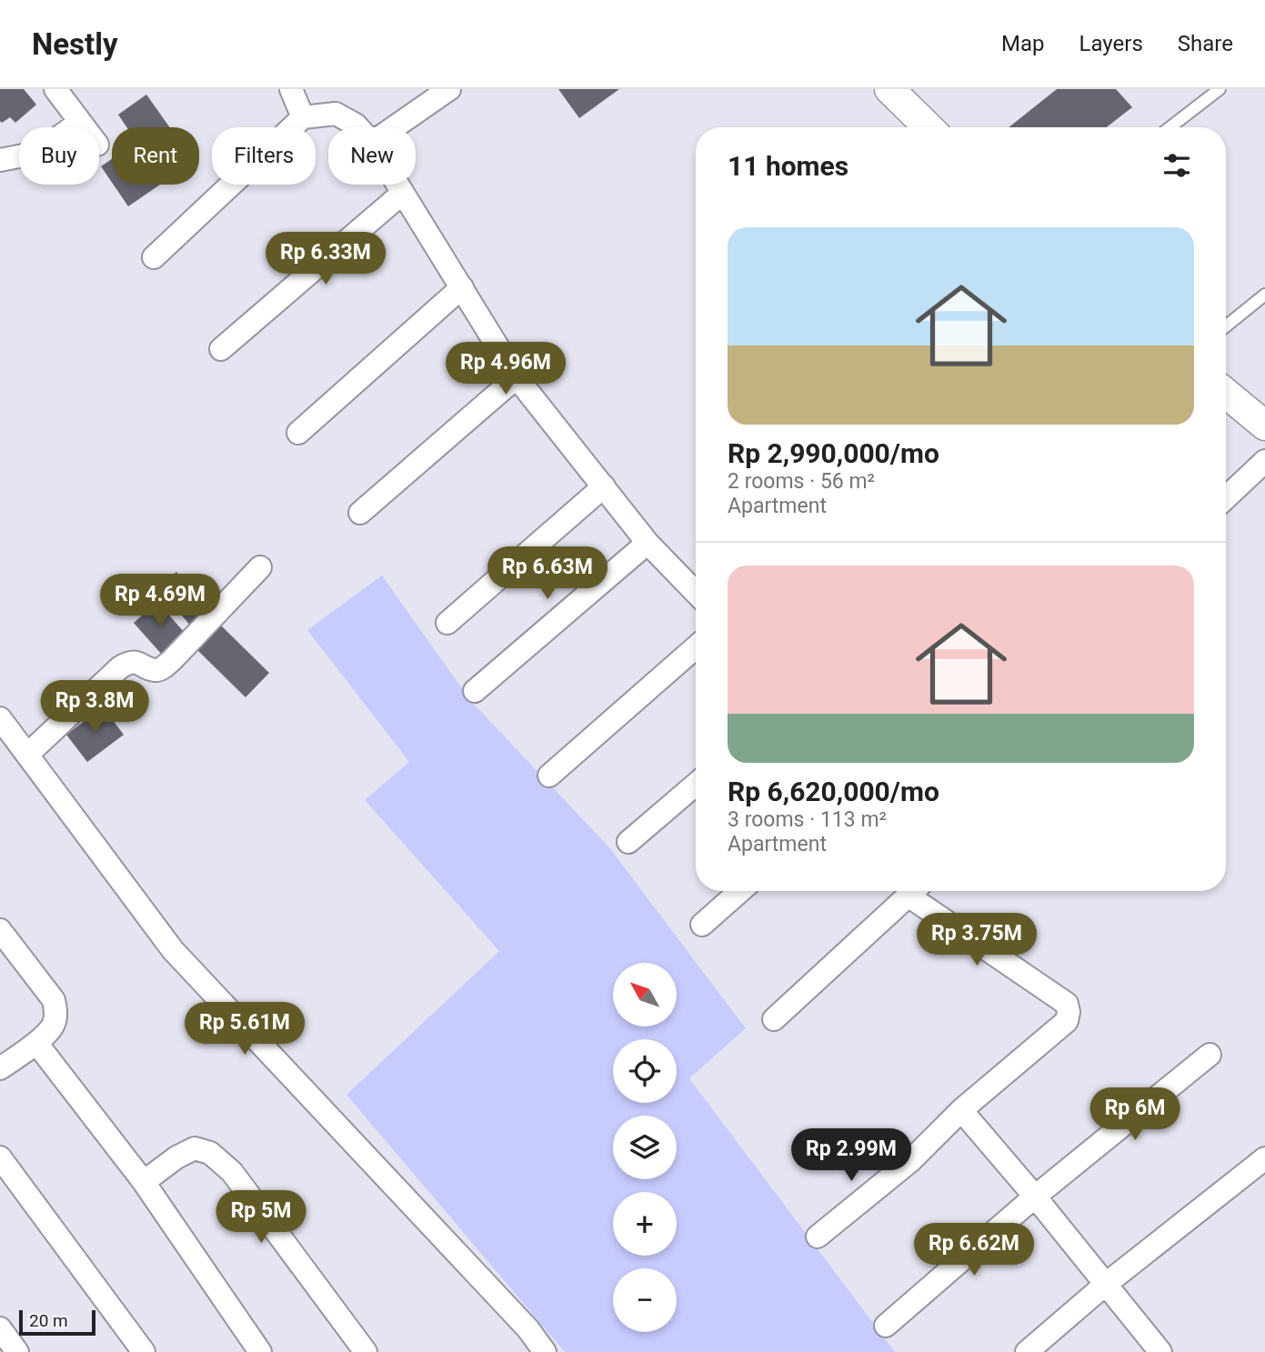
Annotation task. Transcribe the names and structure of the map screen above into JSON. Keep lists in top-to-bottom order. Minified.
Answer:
{"scale_bar":"20 m","north":"top left","page":{"header":"Nestly","nav":["Map","Layers","Share"],"chip":["Buy","Rent","Filters","New"],"heading":"11 homes","list":[{"name":"Rp 2,990,000/mo","note":"2 rooms · 56 m² · Apartment"},{"name":"Rp 6,620,000/mo","note":"3 rooms · 113 m² · Apartment"}],"price":["Rp 6.33M","Rp 4.96M","Rp 6.63M","Rp 4.69M","Rp 3.8M","Rp 3.75M","Rp 5.61M","Rp 6M","Rp 2.99M","Rp 5M","Rp 6.62M"],"map_buttons":["+","−"],"scale":"20 m"}}
